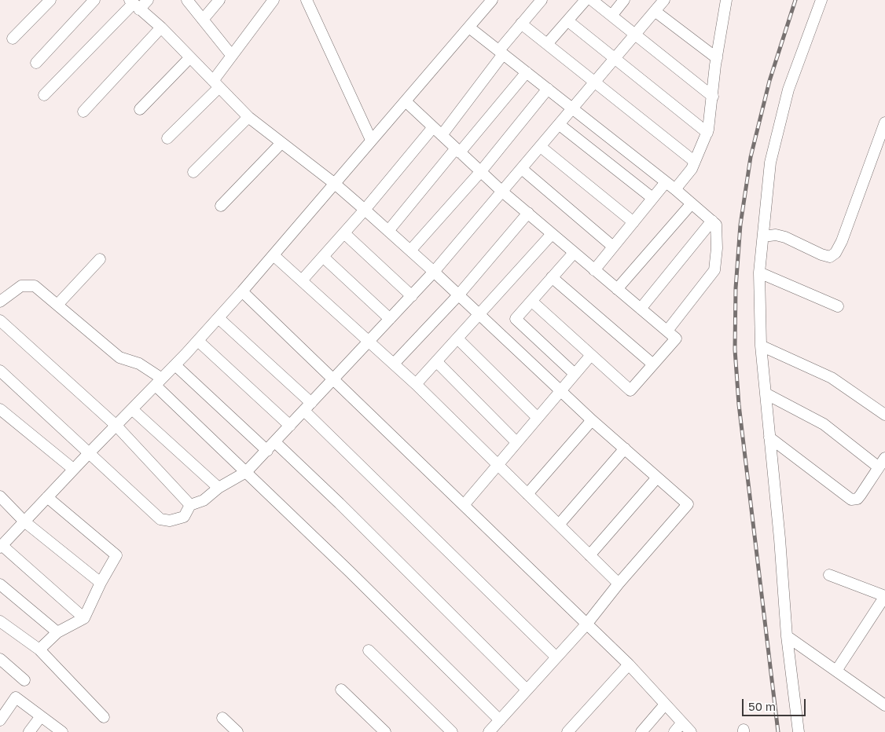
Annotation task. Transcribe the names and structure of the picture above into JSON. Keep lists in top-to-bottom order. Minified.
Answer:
{"scale_bar":"50 m"}
